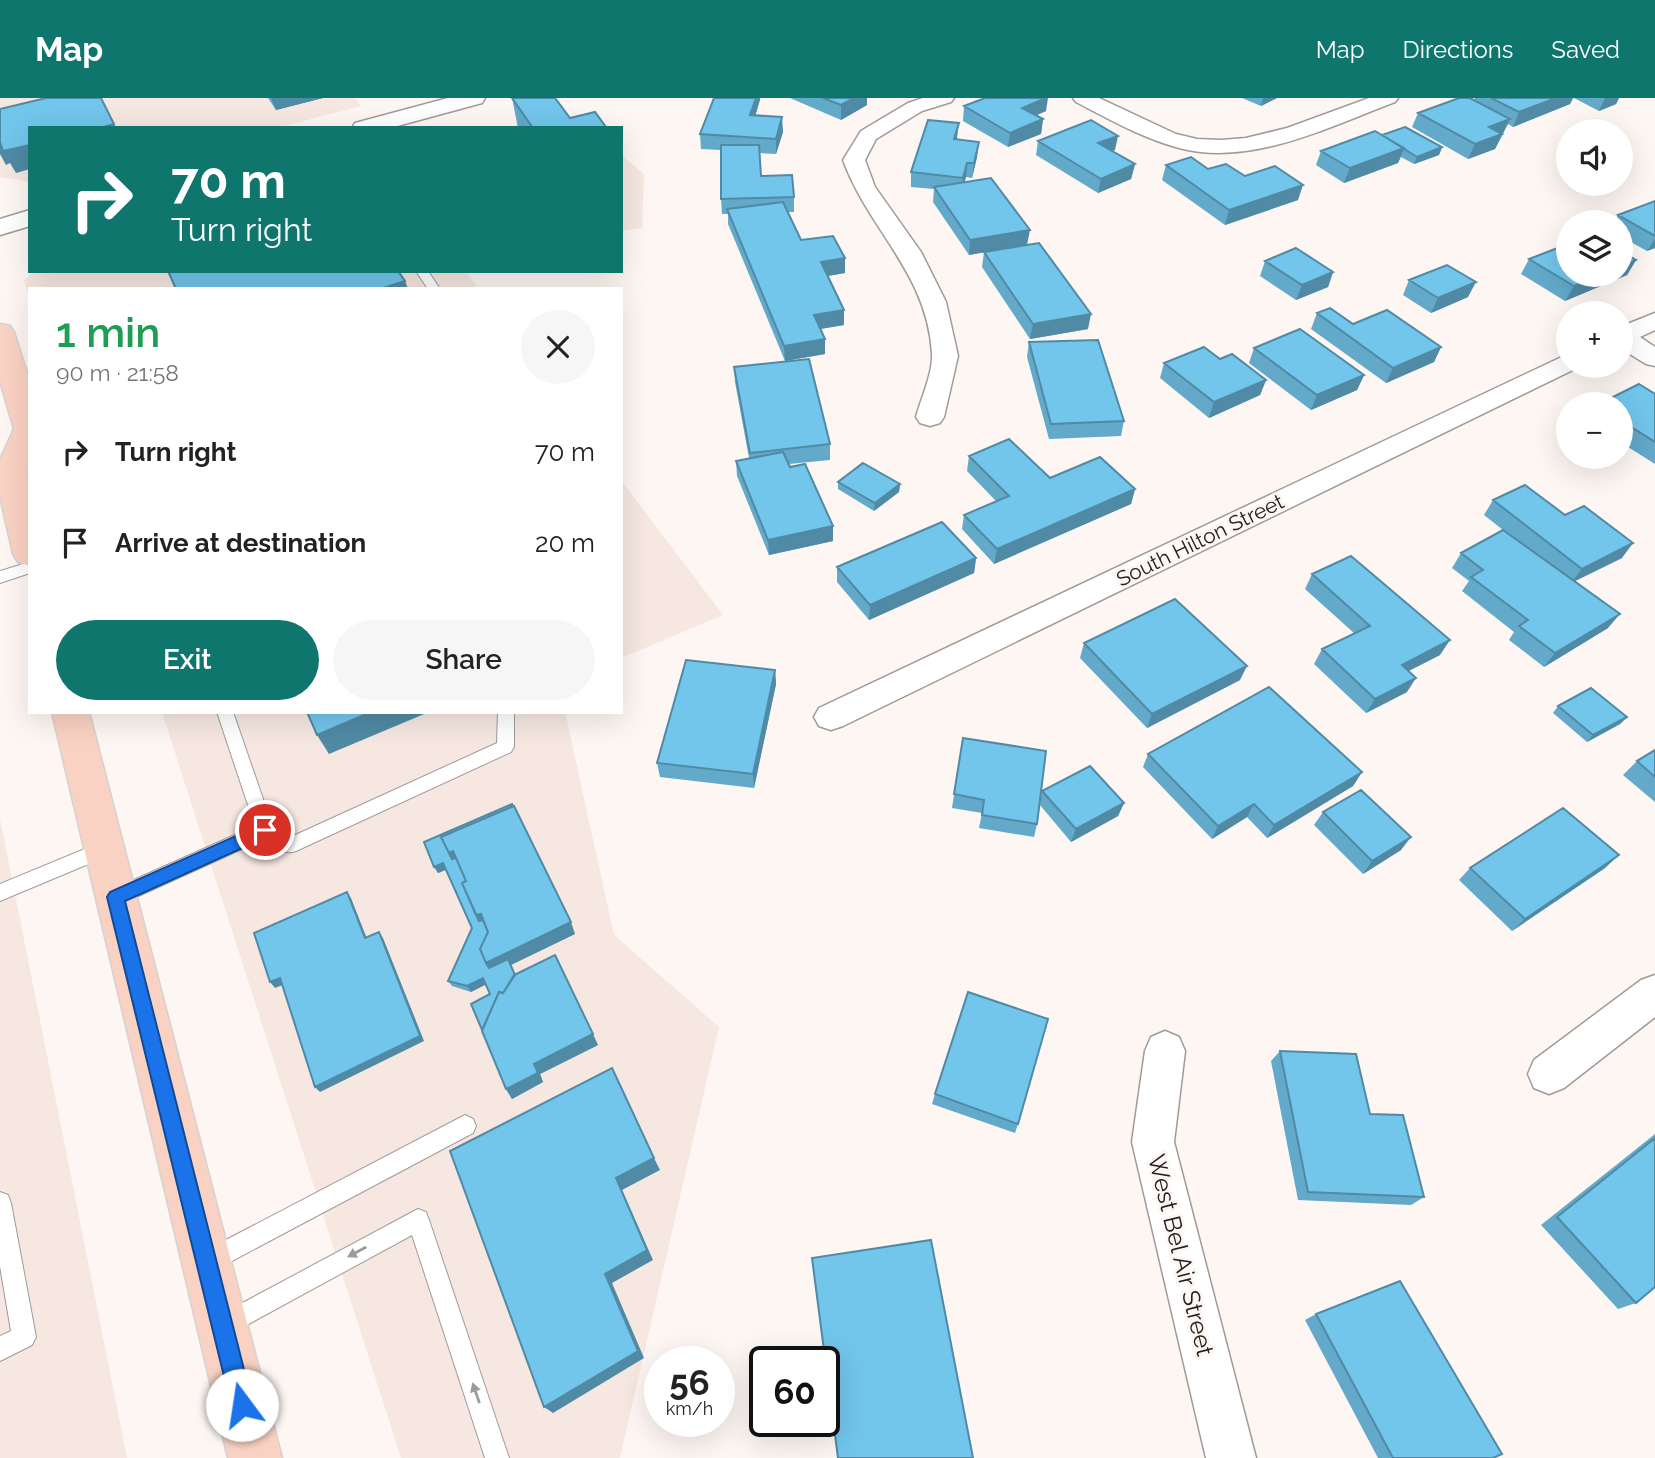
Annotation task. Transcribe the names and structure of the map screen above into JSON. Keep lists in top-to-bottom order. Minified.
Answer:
{"streets":{"street":["South Hilton Street","West Bel Air Street"]},"page":{"header":"Map","nav":["Map","Directions","Saved"],"map_buttons":["+","−"],"turn":["70 m","Turn right"],"heading":["1 min","90 m · 21:58"],"list":[{"name":"Turn right","value":"70 m"},{"name":"Arrive at destination","value":"20 m"}],"buttons":["Exit","Share"],"speed":"56 km/h","limit":"60"}}
